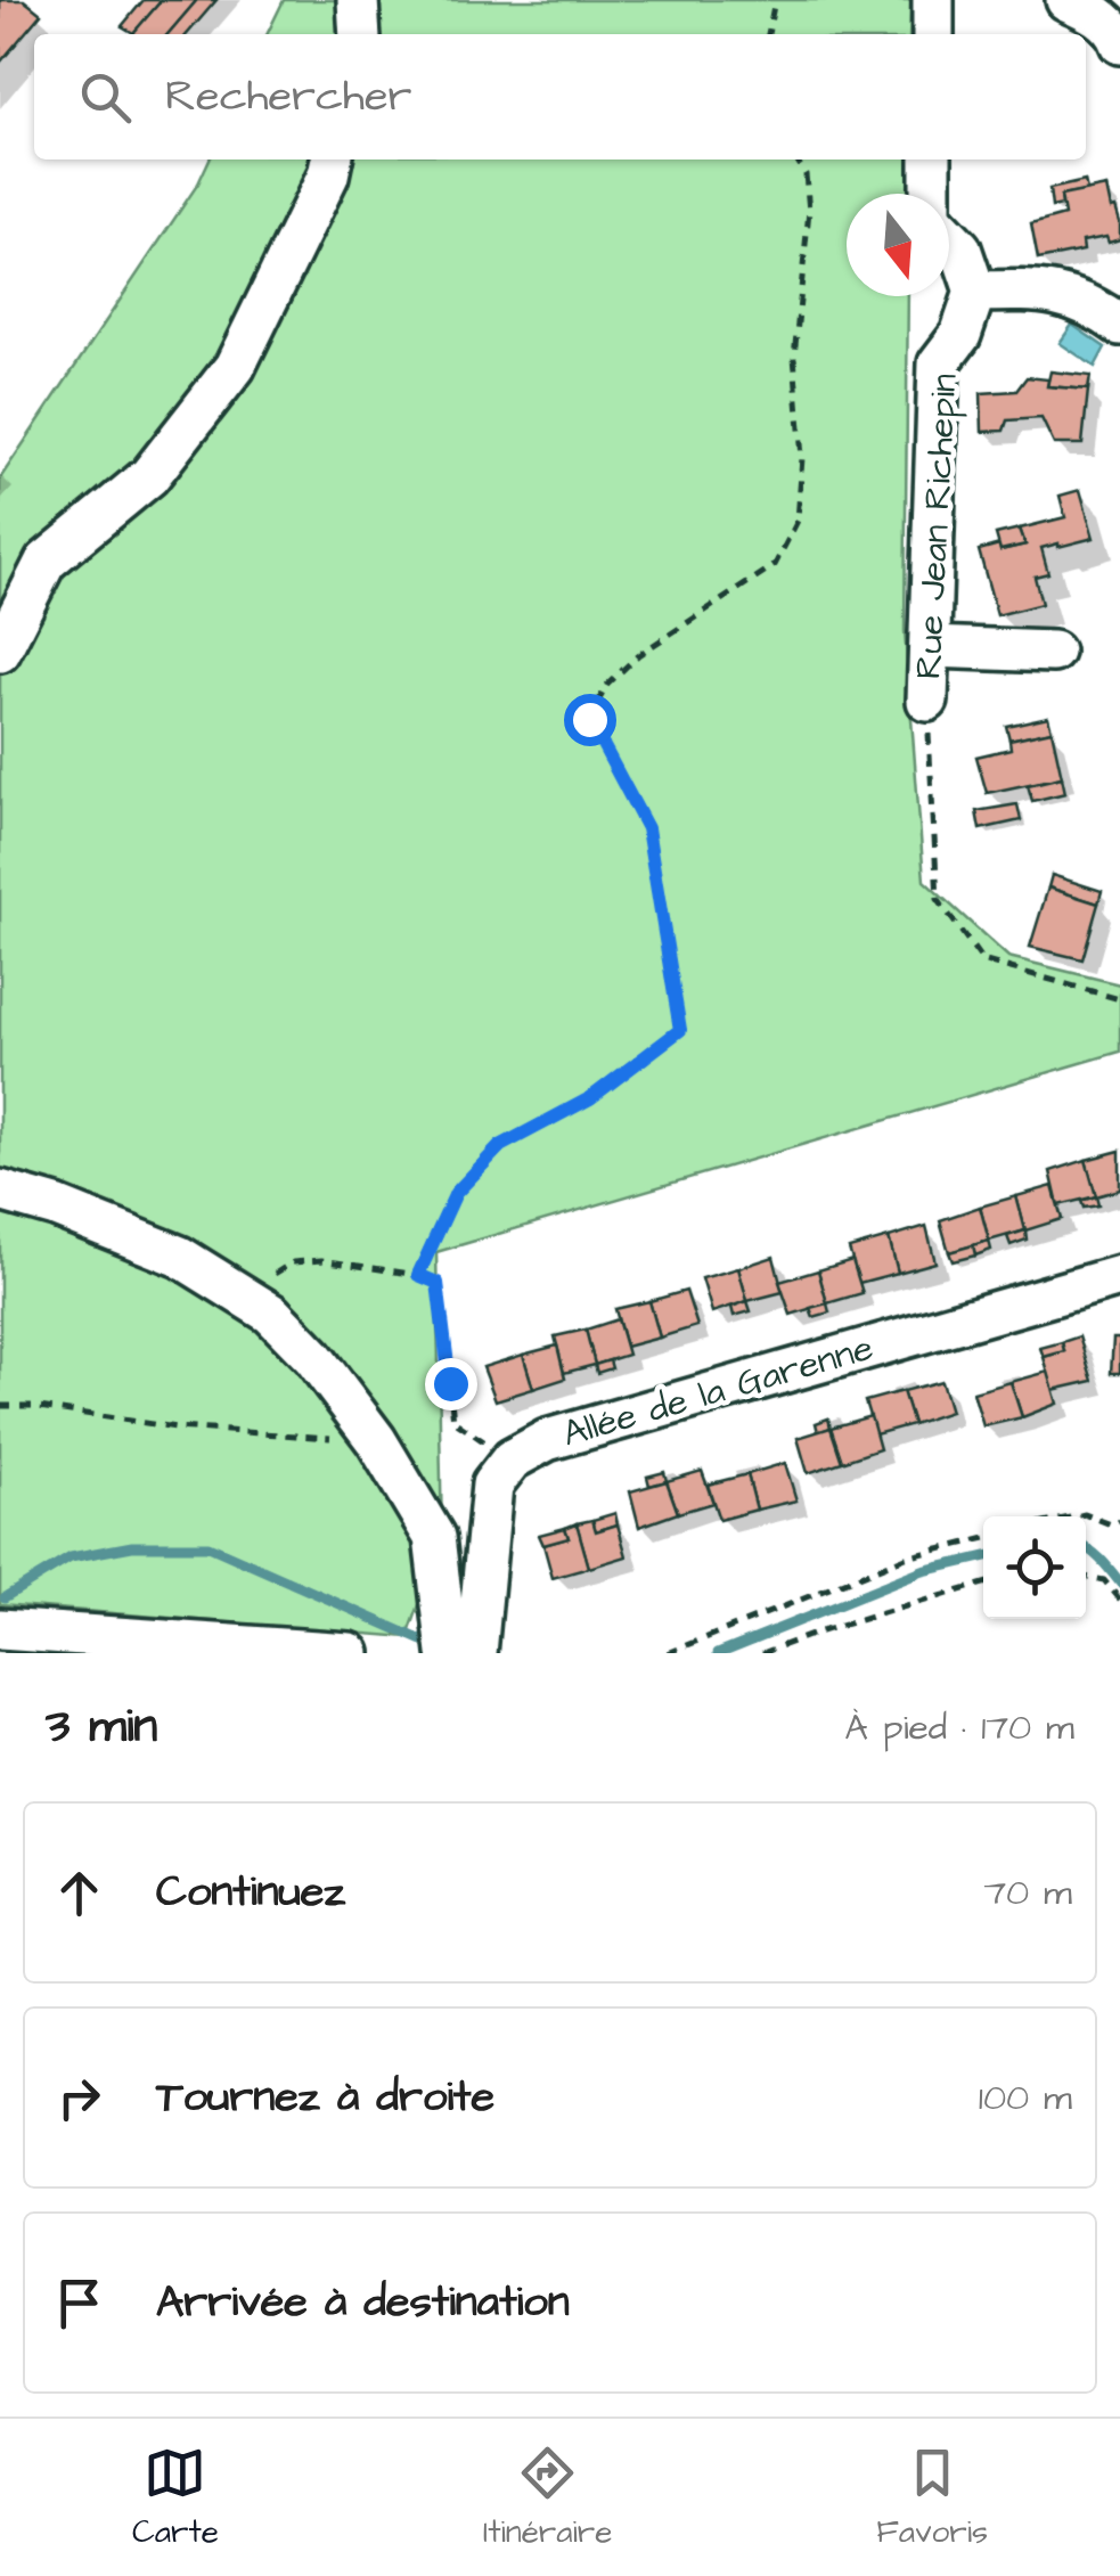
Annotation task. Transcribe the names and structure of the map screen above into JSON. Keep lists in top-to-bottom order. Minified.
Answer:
{"streets":{"street":["Rue Jean Richepin","Allée de la Garenne"]},"north":"bottom","page":{"search":"Rechercher","heading":["3 min","À pied · 170 m"],"list":[["Continuez","70 m"],["Tournez à droite","100 m"],"Arrivée à destination"],"nav":["Carte","Itinéraire","Favoris"]}}
